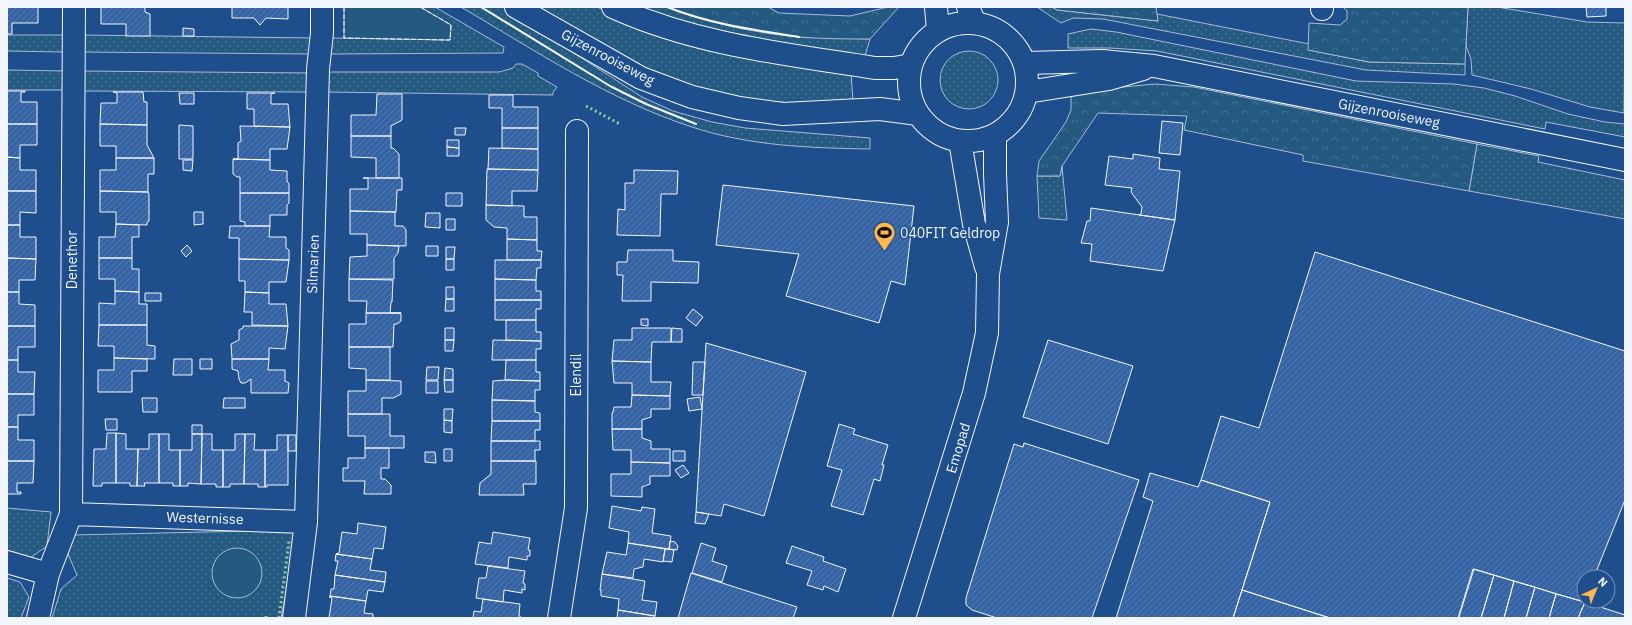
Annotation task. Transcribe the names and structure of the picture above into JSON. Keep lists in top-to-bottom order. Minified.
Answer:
{"streets":{"main road":["Gijzenrooiseweg","Denethor","Silmarien","Elendil","Emopad","Westernisse"]},"crossings":[["Gijzenrooiseweg","Emopad"],["Denethor","Westernisse"],["Silmarien","Westernisse"]],"places":{"sports":["040FIT Geldrop"]},"north":"top right"}
